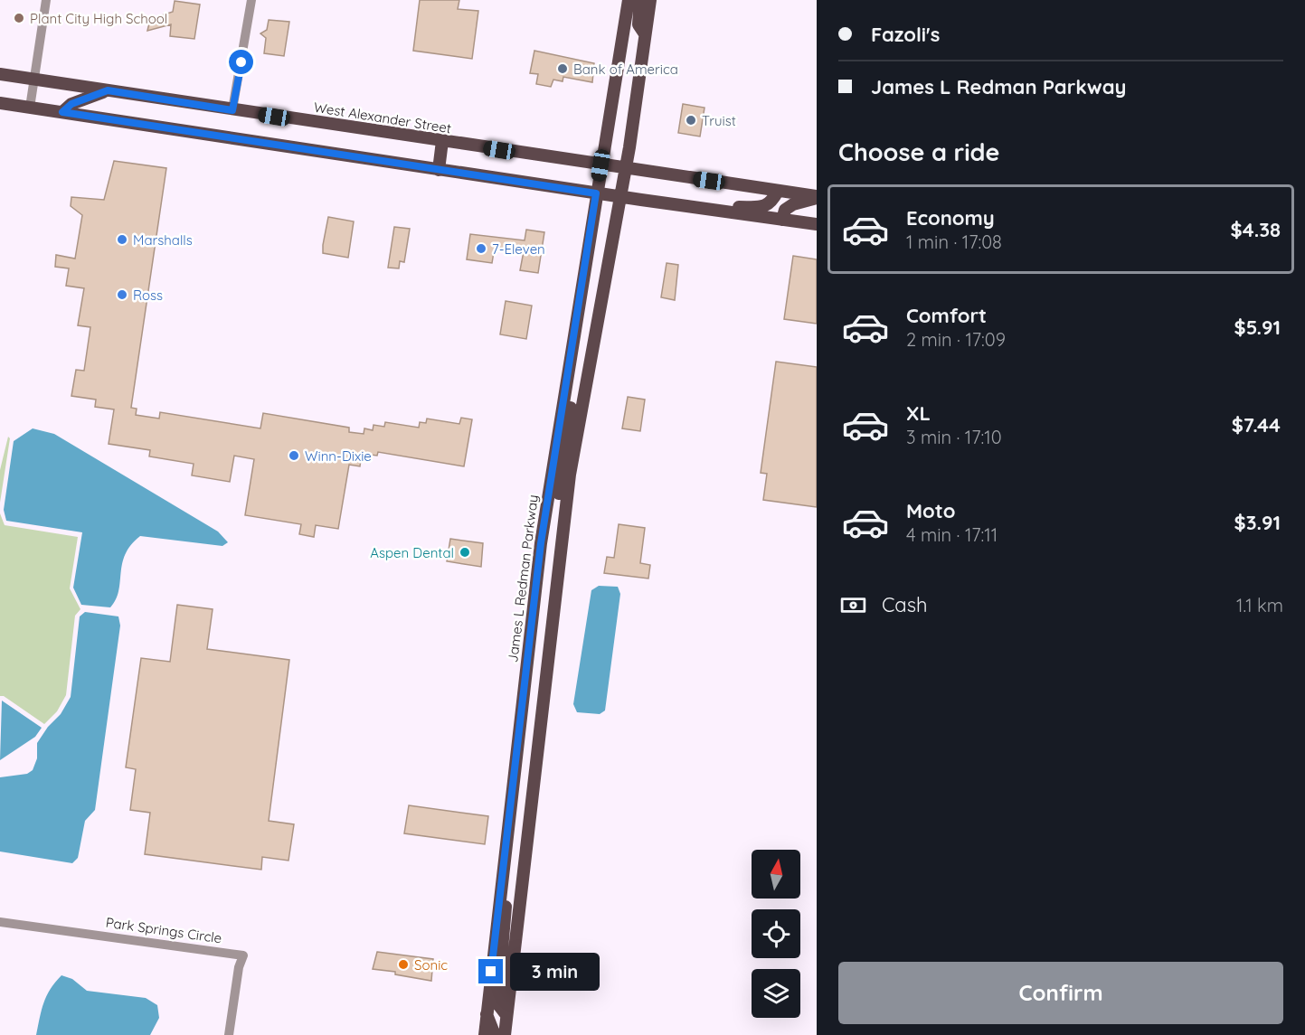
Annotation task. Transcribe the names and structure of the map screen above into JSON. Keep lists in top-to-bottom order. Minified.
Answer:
{"streets":{"main road":["West Alexander Street","James L Redman Parkway"],"street":["Park Springs Circle"]},"crossings":[["West Alexander Street","James L Redman Parkway"]],"places":["Plant City High School","Bank of America","Truist","Marshalls","7-Eleven","Ross","Winn-Dixie","Aspen Dental","Sonic"],"north":"top","page":{"banner":["Fazoli's","James L Redman Parkway"],"heading":"Choose a ride","list":[{"name":"Economy","note":"1 min · 17:08","value":"$4.38"},{"name":"Comfort","note":"2 min · 17:09","value":"$5.91"},{"name":"XL","note":"3 min · 17:10","value":"$7.44"},{"name":"Moto","note":"4 min · 17:11","value":"$3.91"}],"pay":["Cash","1.1 km"],"buttons":"Confirm","bubble":"3 min"}}
